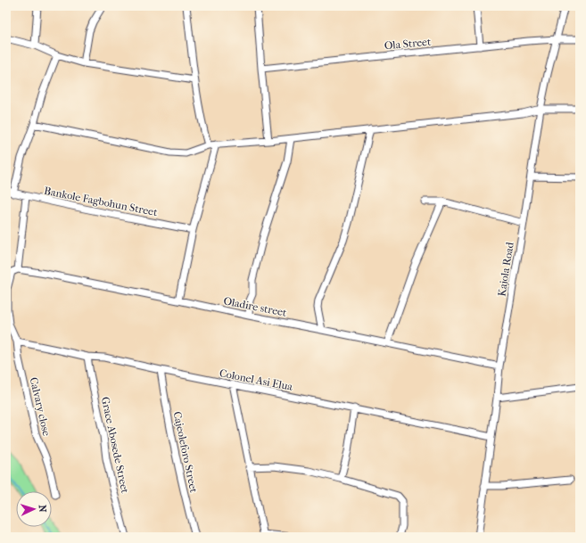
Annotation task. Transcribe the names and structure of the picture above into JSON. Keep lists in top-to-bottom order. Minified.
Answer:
{"streets":{"street":["Ola Street","Bankole Fagbohun Street","Kajola Road","Oladire street","Colonel Asi Elua","Calvary close","Grace Abosede Street","Cajeoleforo Street"]},"crossings":[["Ola Street","Kajola Road"],["Kajola Road","Oladire street"],["Kajola Road","Colonel Asi Elua"],["Colonel Asi Elua","Calvary close"],["Colonel Asi Elua","Grace Abosede Street"],["Colonel Asi Elua","Cajeoleforo Street"]],"north":"right"}
